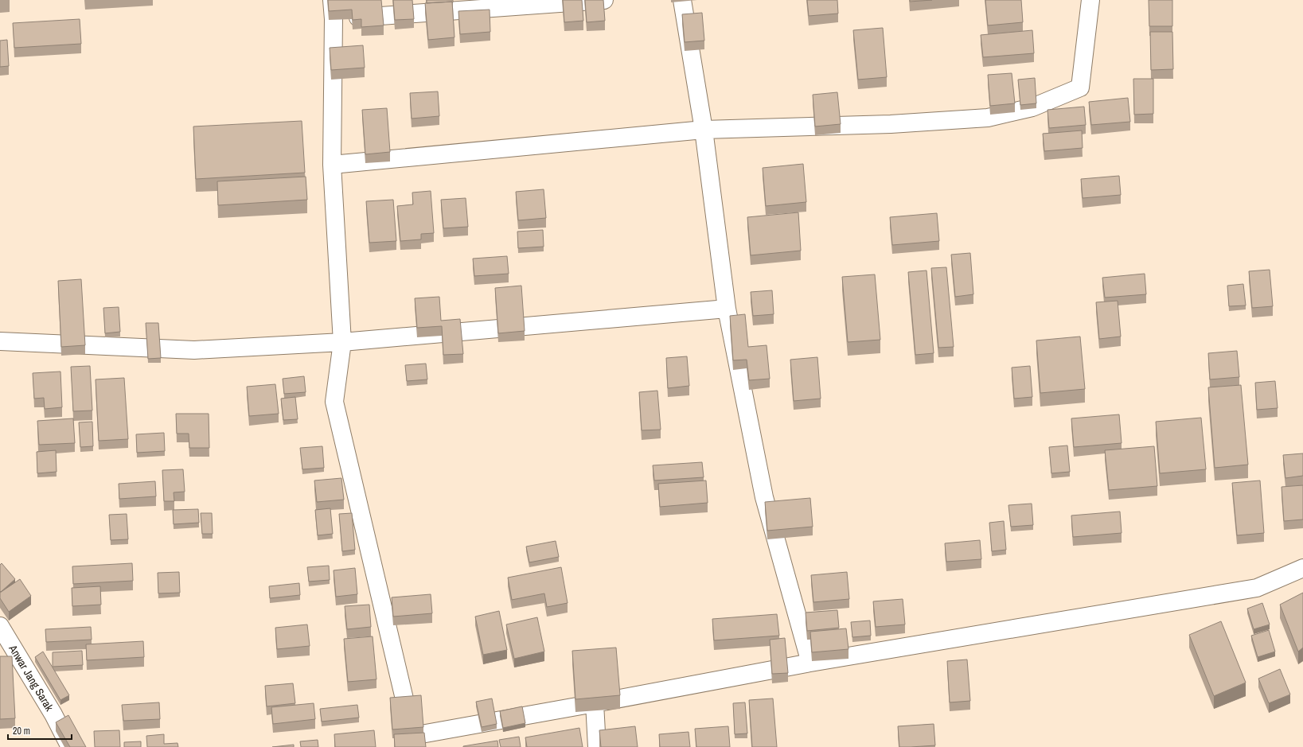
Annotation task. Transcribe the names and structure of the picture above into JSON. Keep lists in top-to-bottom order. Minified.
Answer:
{"streets":{"street":["Anwar Jang Sarak"]},"scale_bar":"20 m"}
